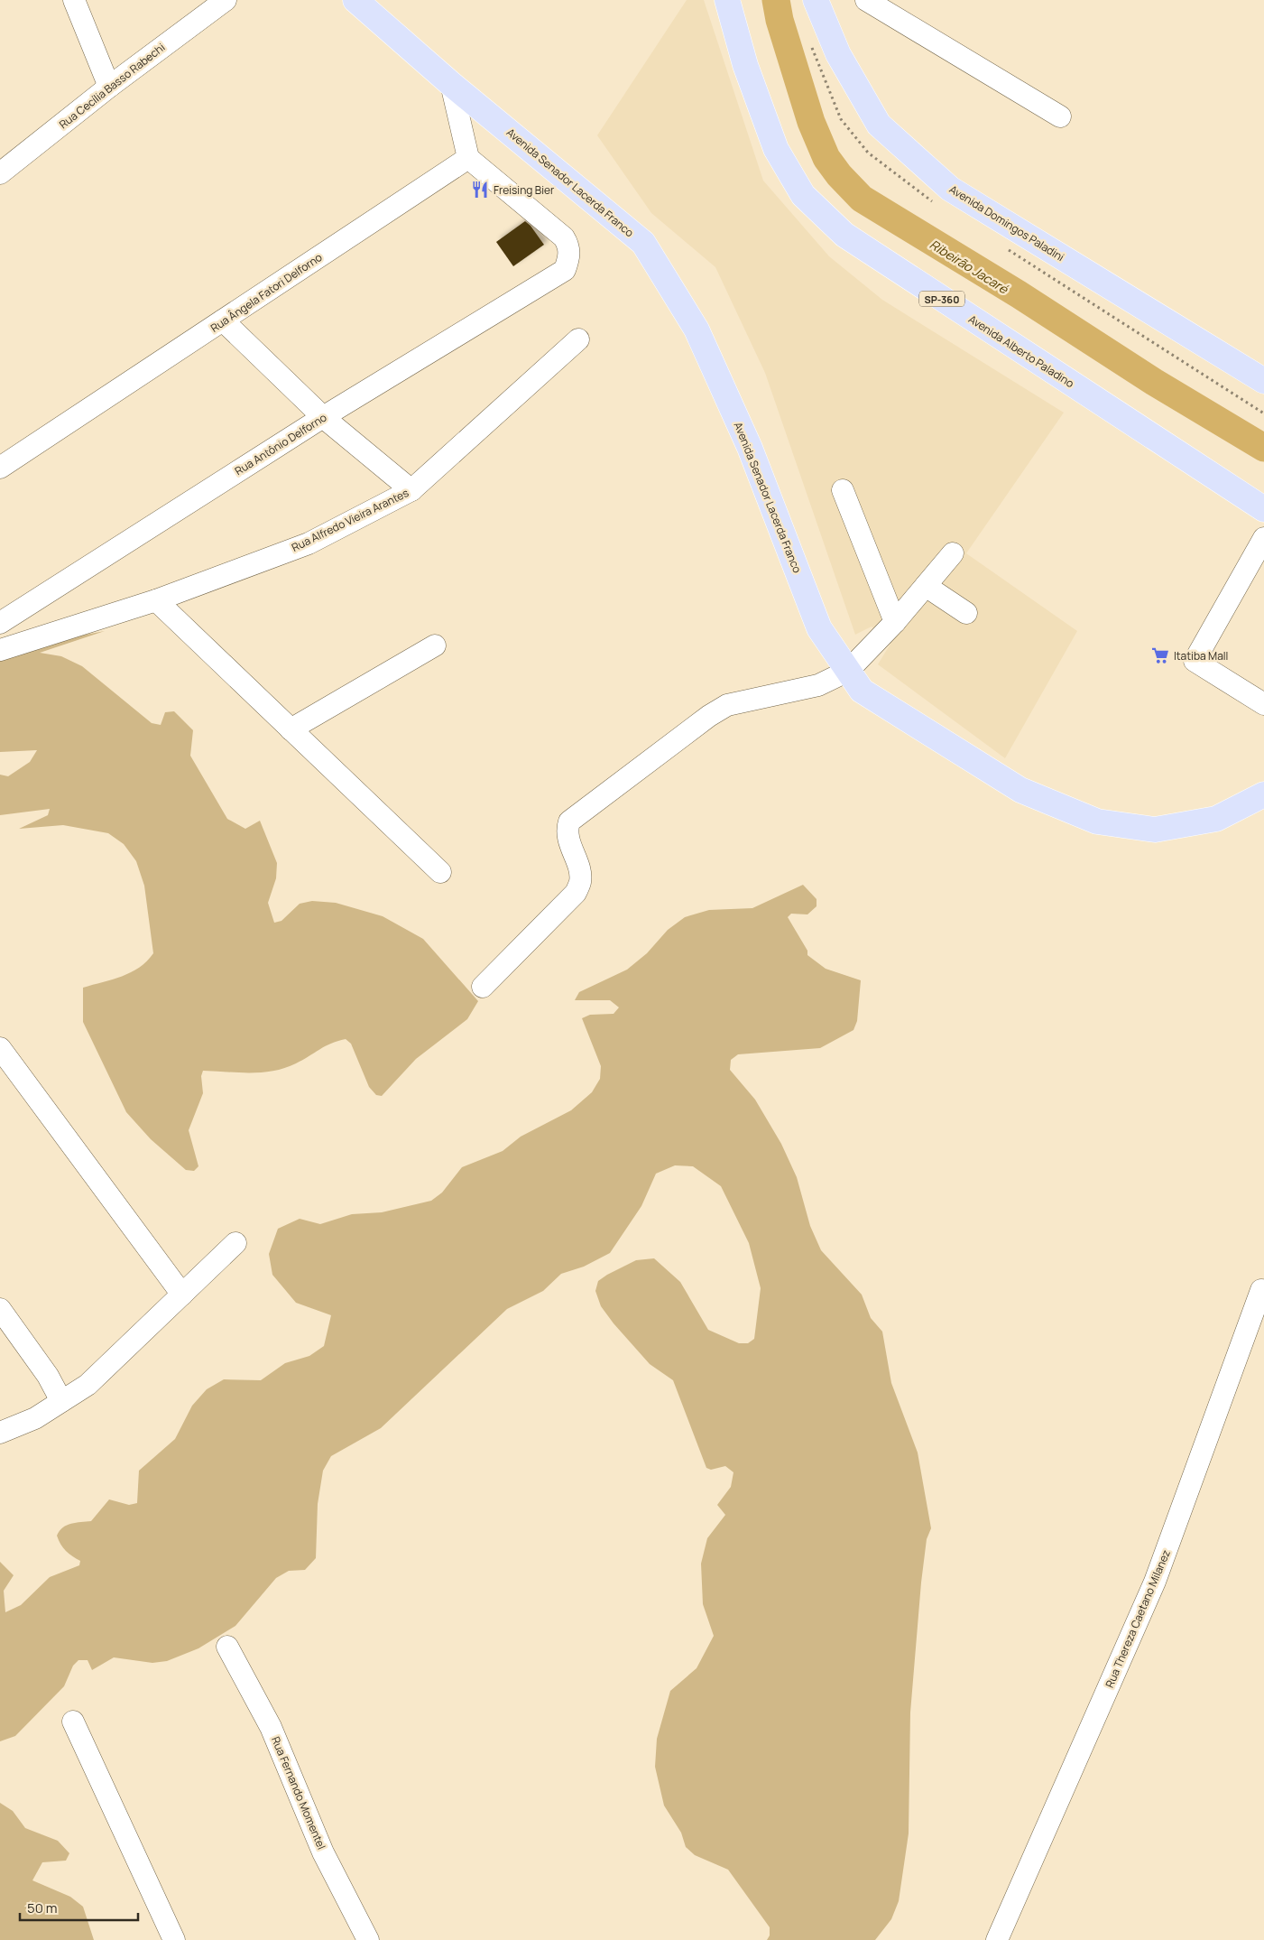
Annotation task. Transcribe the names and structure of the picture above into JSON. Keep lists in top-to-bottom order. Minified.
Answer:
{"streets":{"main road":["Avenida Senador Lacerda Franco","Avenida Domingos Paladini","SP-360","Avenida Alberto Paladino"],"street":["Rua Cecília Basso Rabechi","Rua Ângela Fatori Delforno","Rua Antônio Delforno","Rua Alfredo Vieira Arantes","Rua Thereza Caetano Milanez","Rua Fernando Momentel"]},"crossings":[["Rua Ângela Fatori Delforno","Rua Antônio Delforno"]],"water":["Ribeirão Jacaré"],"places":{"restaurant":["Freising Bier"],"supermarket":["Itatiba Mall"]},"scale_bar":"50 m"}
